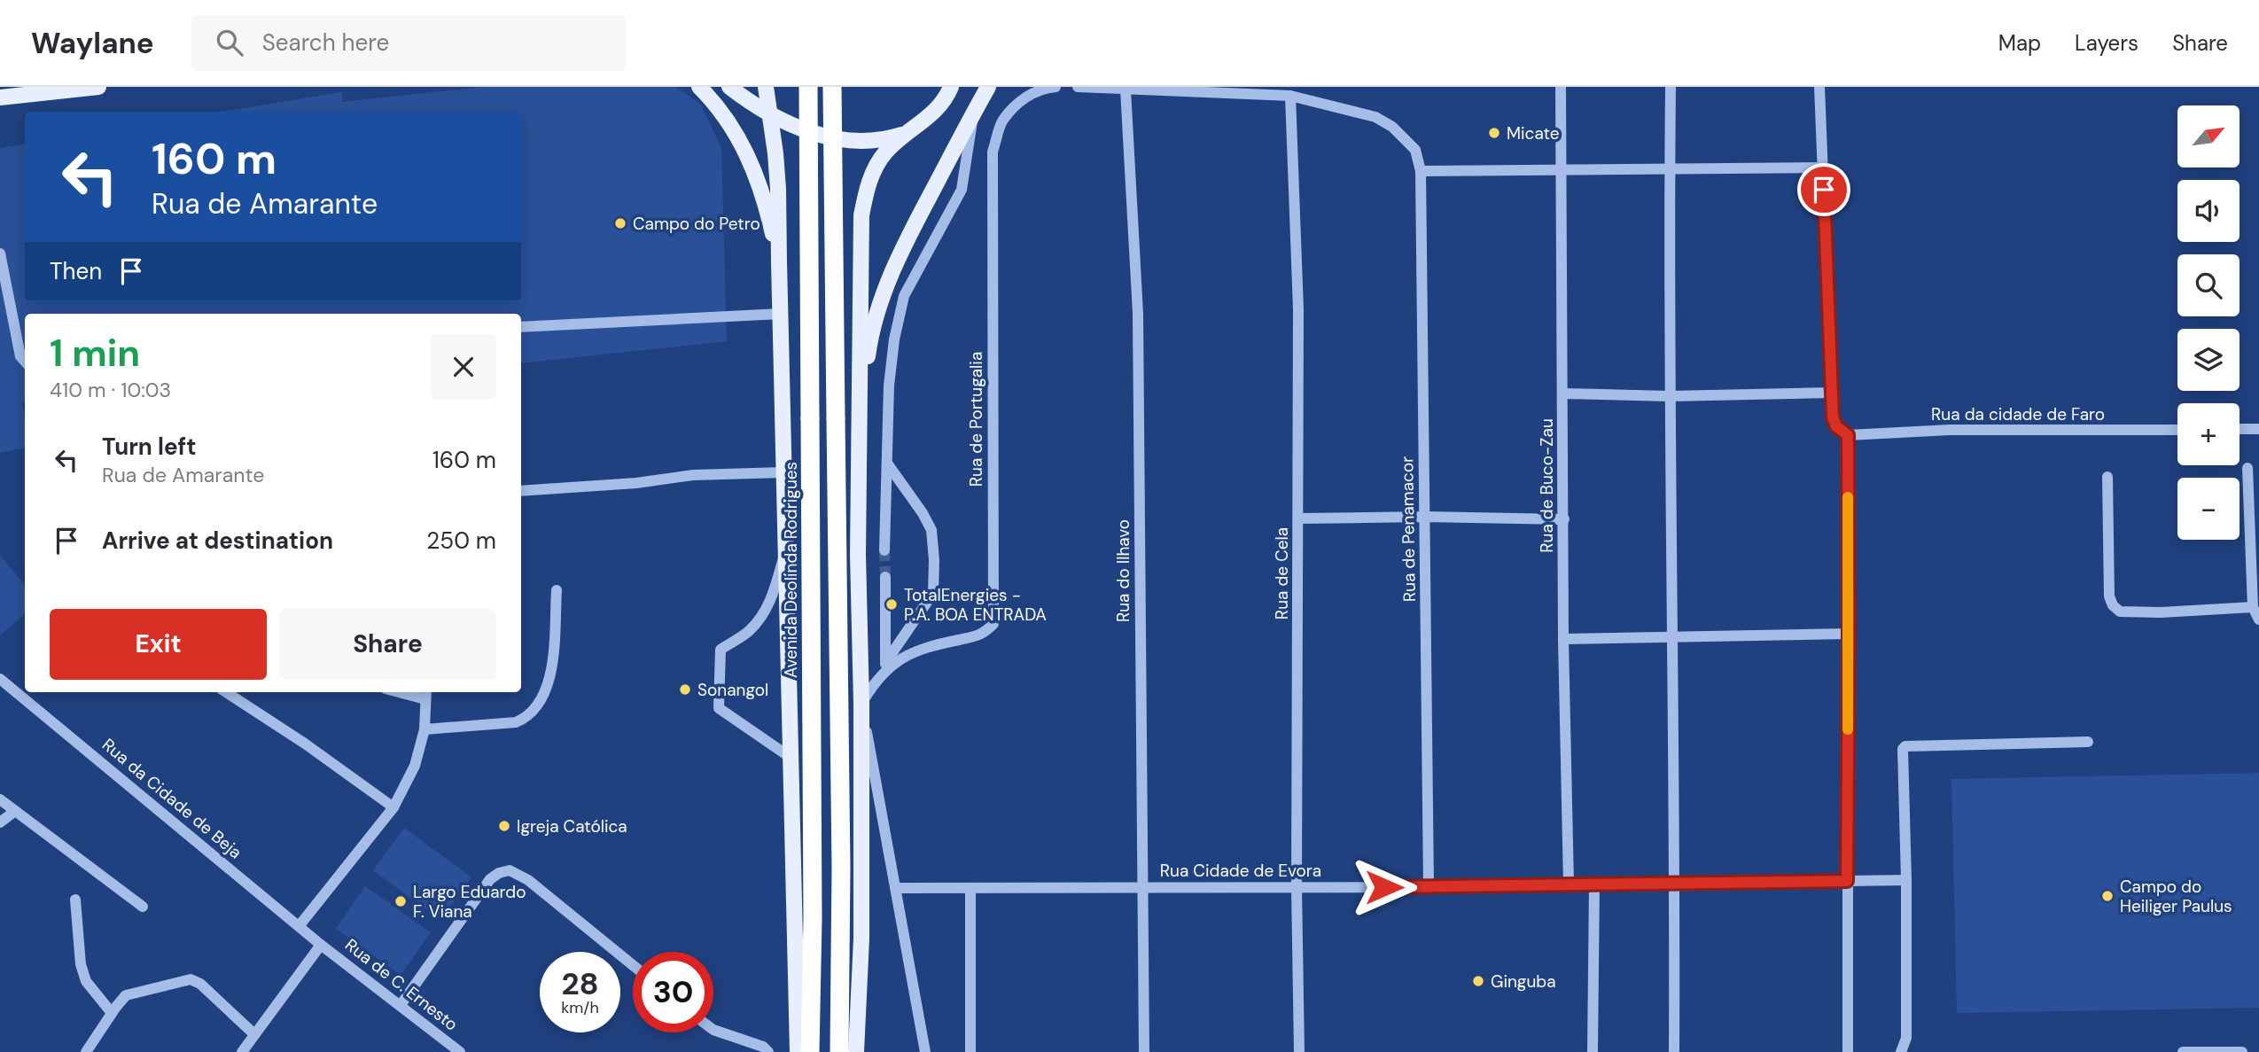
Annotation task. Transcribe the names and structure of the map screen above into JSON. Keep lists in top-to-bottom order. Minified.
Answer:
{"streets":{"highway":["Avenida Deolinda Rodrigues"],"street":["Rua da cidade de Faro","Rua de Portugalia","Rua de Buco-Zau","Rua de Penamacor","Rua do Ilhavo","Rua de Cela","Rua da Cidade de Beja","Rua Cidade de Evora","Rua de C. Ernesto"]},"crossings":[["Rua de Buco-Zau","Rua Cidade de Evora"],["Rua de Penamacor","Rua Cidade de Evora"],["Rua do Ilhavo","Rua Cidade de Evora"],["Rua de Cela","Rua Cidade de Evora"],["Rua da Cidade de Beja","Rua de C. Ernesto"]],"places":["Micate","Campo do Petro","TotalEnergies - P.A. BOA ENTRADA","Sonangol","Igreja Católica","Campo do Heiliger Paulus","Largo Eduardo F. Viana","Ginguba"],"north":"top right","page":{"header":"Waylane","search":"Search here","nav":["Map","Layers","Share"],"map_buttons":["+","−"],"turn":["160 m","Rua de Amarante"],"then":"Then","heading":["1 min","410 m · 10:03"],"list":[{"name":"Turn left","note":"Rua de Amarante","value":"160 m"},{"name":"Arrive at destination","value":"250 m"}],"buttons":["Exit","Share"],"speed":"28 km/h","limit":"30"}}
